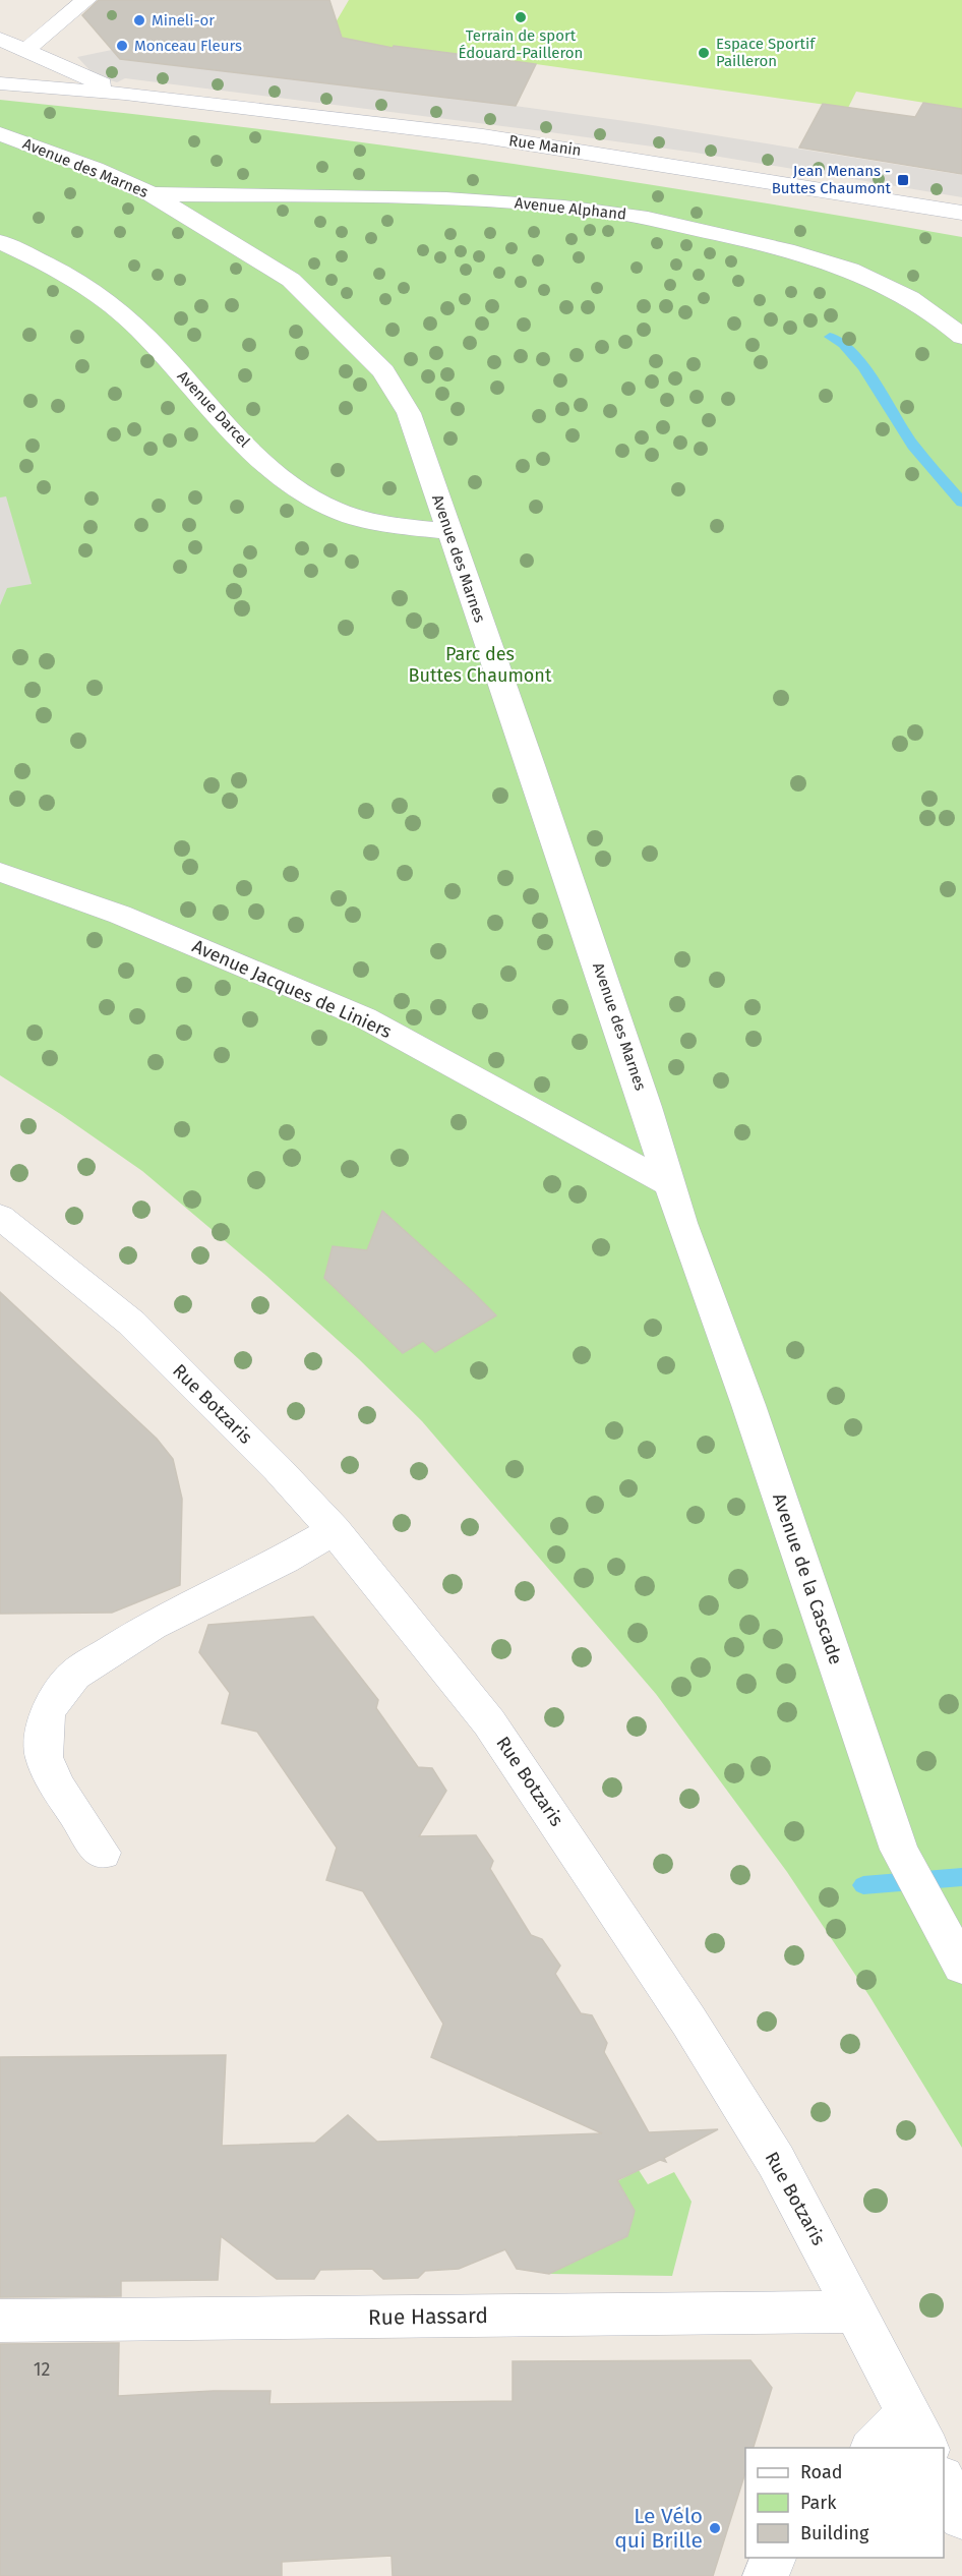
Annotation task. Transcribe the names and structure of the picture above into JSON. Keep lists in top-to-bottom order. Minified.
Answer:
{"streets":{"street":["Rue Manin","Avenue des Marnes","Avenue Alphand","Avenue Darcel","Avenue Jacques de Liniers","Rue Botzaris","Avenue de la Cascade","Rue Hassard"]},"crossings":[["Avenue des Marnes","Avenue Alphand"],["Avenue des Marnes","Avenue Darcel"],["Avenue des Marnes","Avenue Jacques de Liniers"],["Avenue des Marnes","Avenue de la Cascade"],["Avenue Jacques de Liniers","Avenue de la Cascade"],["Rue Botzaris","Rue Hassard"]],"parks":["Parc des Buttes Chaumont"],"places":{"other":["Terrain de sport Édouard-Pailleron","Mineli-or","Monceau Fleurs","Espace Sportif Pailleron","Le Vélo qui Brille"],"transit":["Jean Menans - Buttes Chaumont"]},"house_numbers":["12"],"legend":["Road","Park","Building"]}
